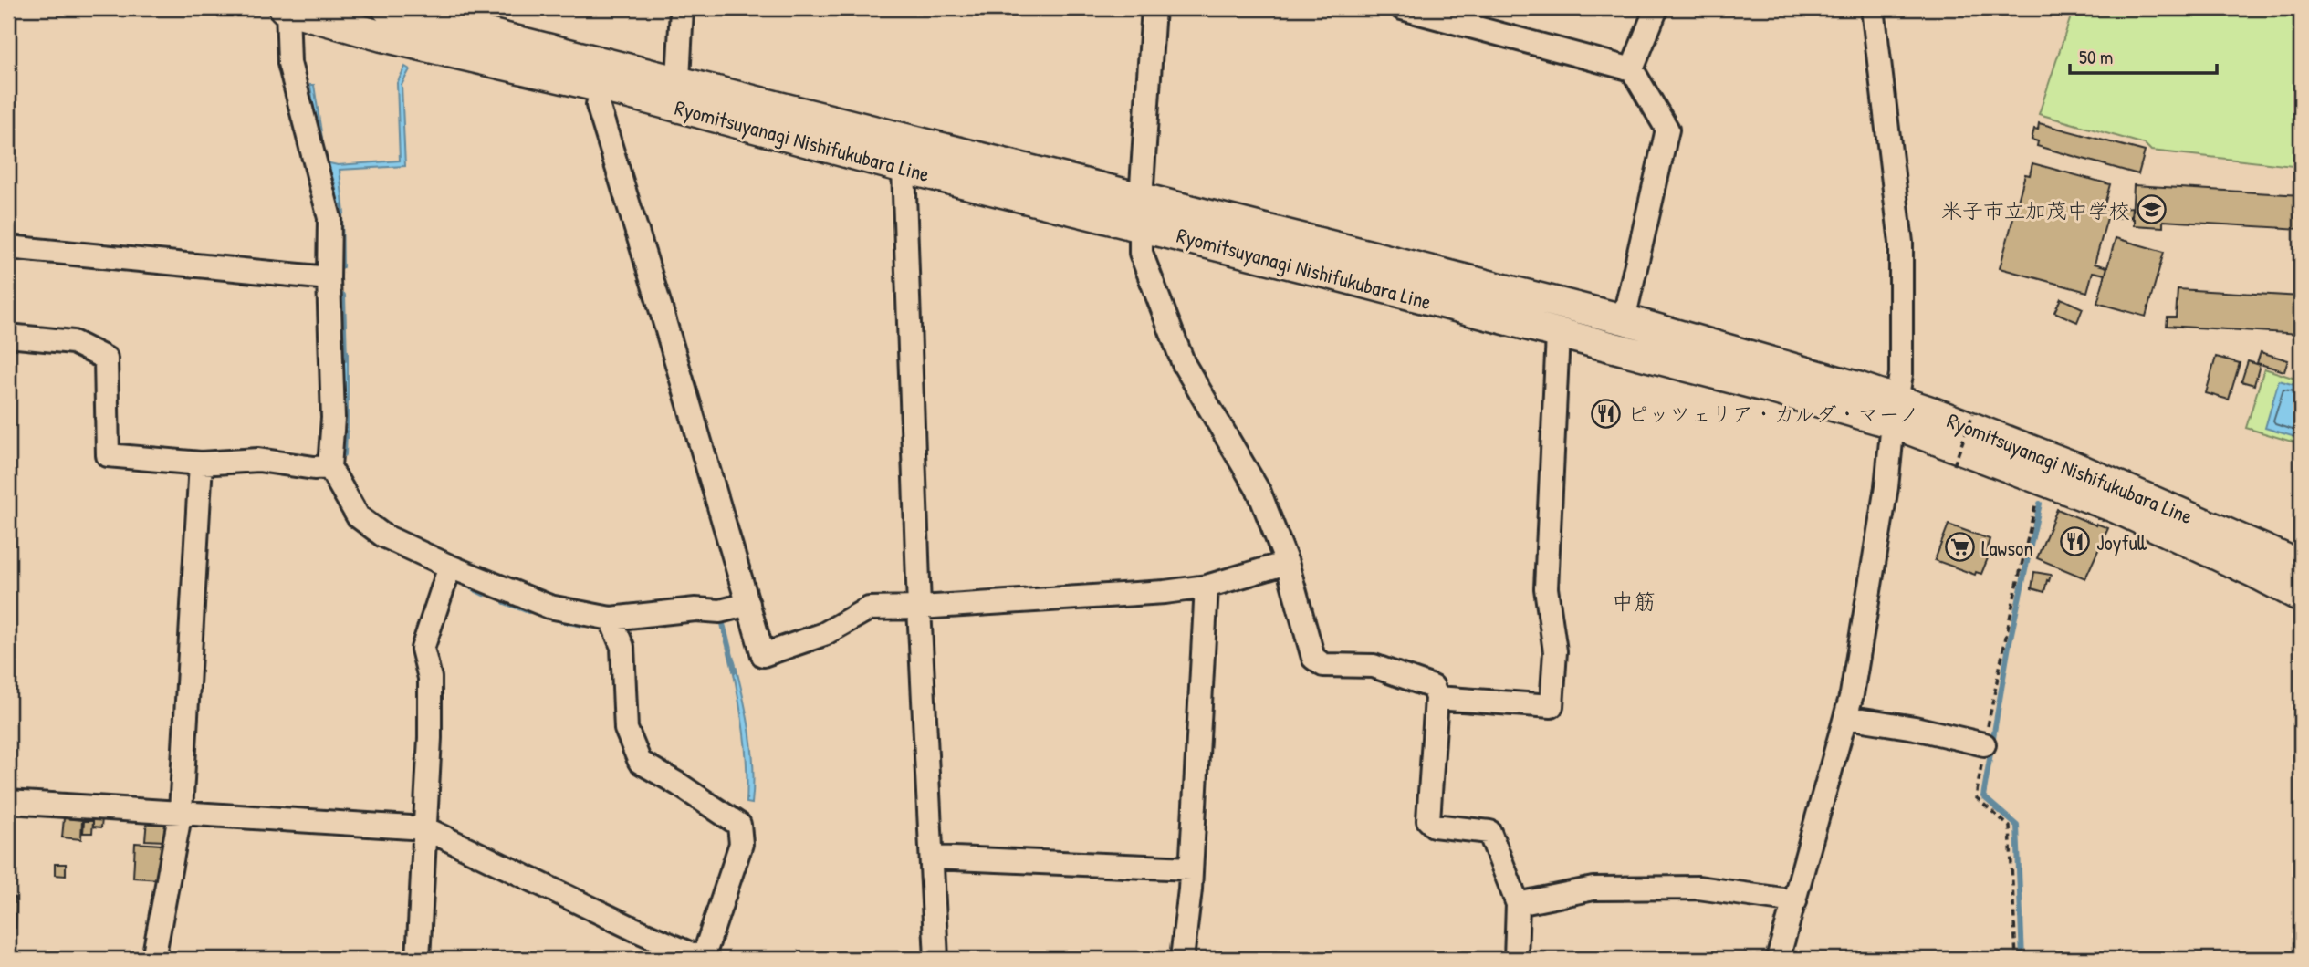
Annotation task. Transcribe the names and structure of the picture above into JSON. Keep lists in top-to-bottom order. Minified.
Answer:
{"streets":{"main road":["Ryomitsuyanagi Nishifukubara Line"]},"districts":["中筋"],"places":{"school or university":["米子市立加茂中学校"],"restaurant":["ピッツェリア・カルダ・マーノ","Joyfull"],"supermarket":["Lawson"]},"scale_bar":"50 m"}
